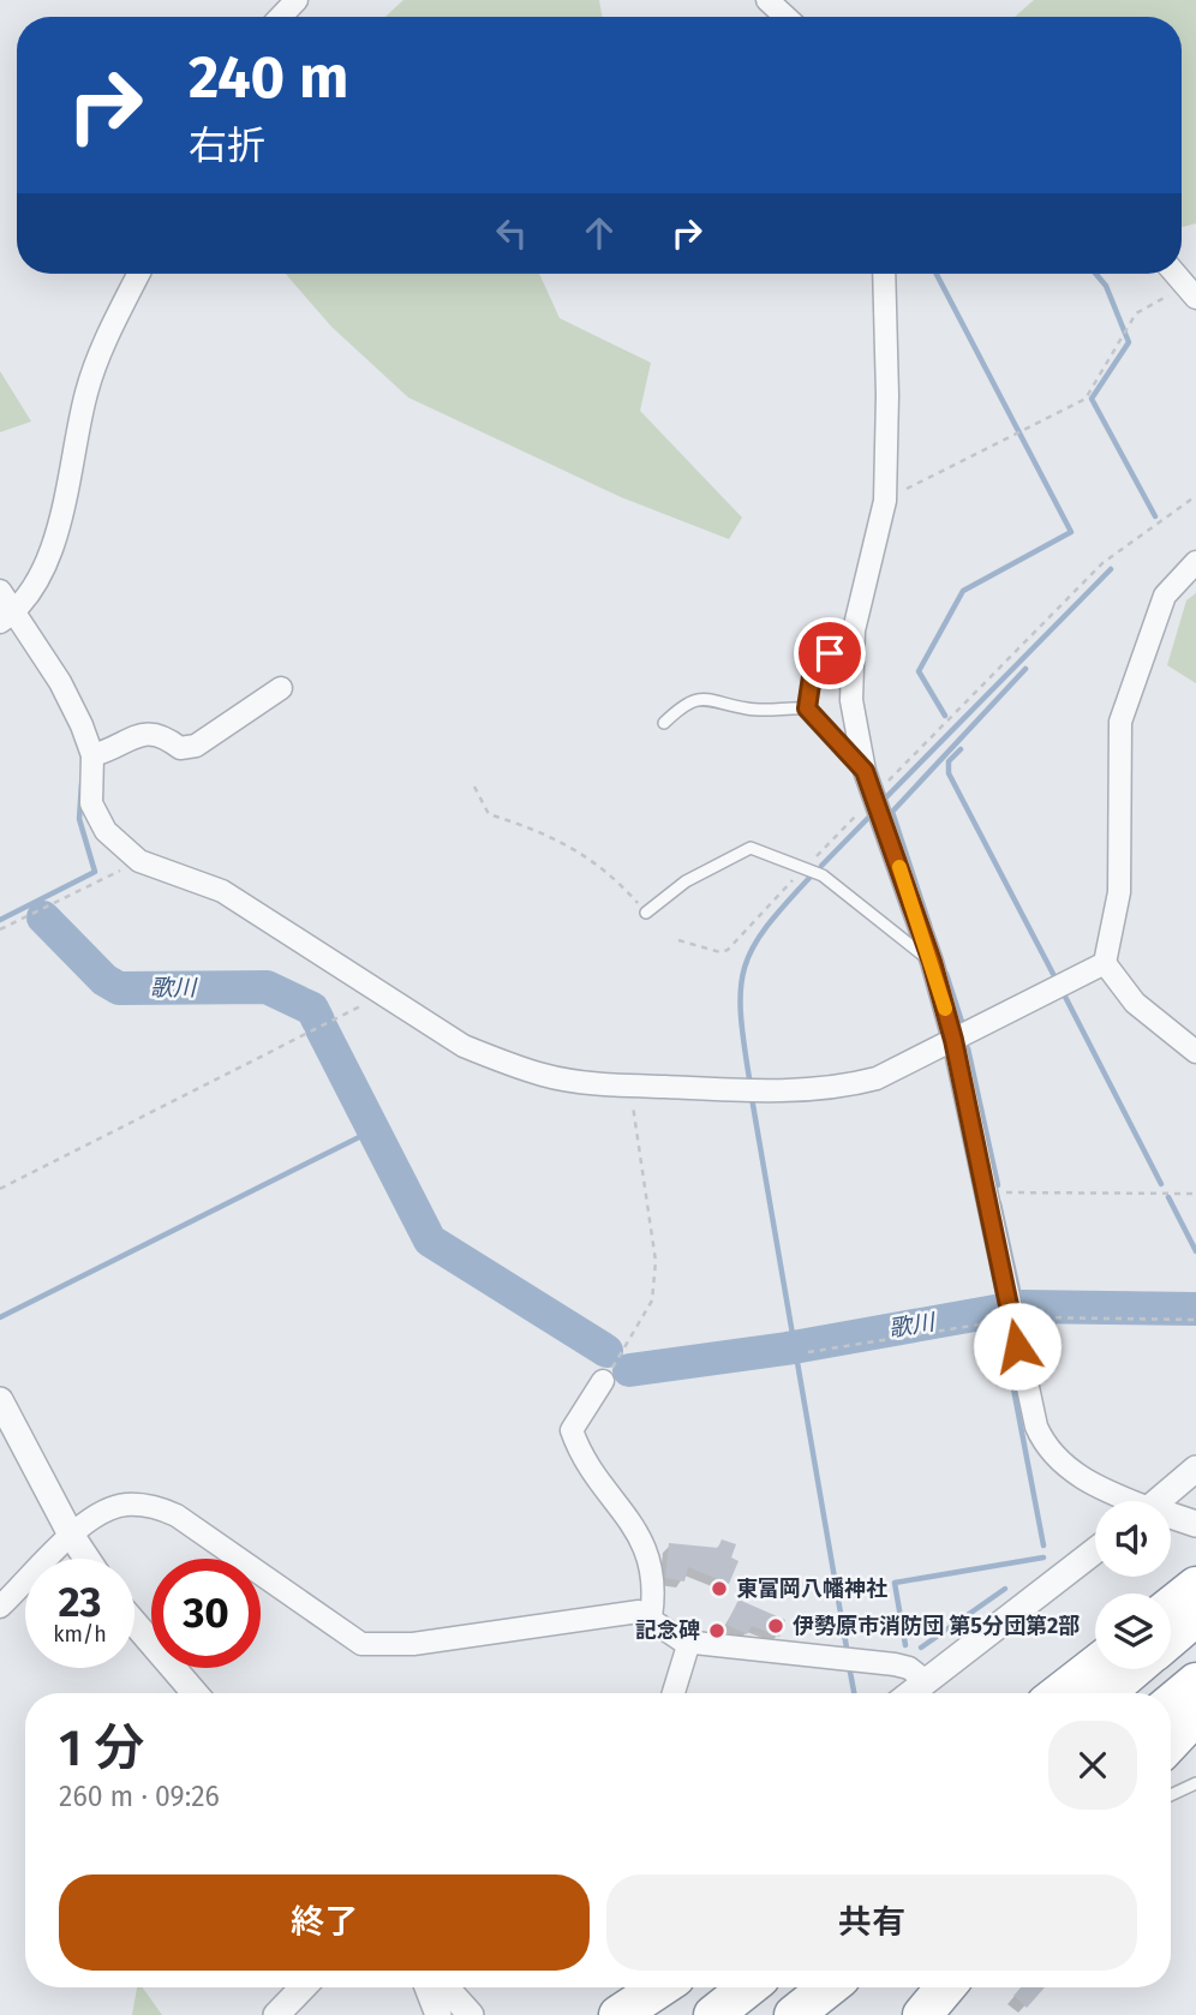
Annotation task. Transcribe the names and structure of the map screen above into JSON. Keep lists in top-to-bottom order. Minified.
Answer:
{"water":["歌川"],"places":["東富岡八幡神社","伊勢原市消防団 第5分団第2部","記念碑"],"page":{"turn":["240 m","右折"],"speed":"23 km/h","limit":"30","heading":["1 分","260 m · 09:26"],"buttons":["終了","共有"]}}
